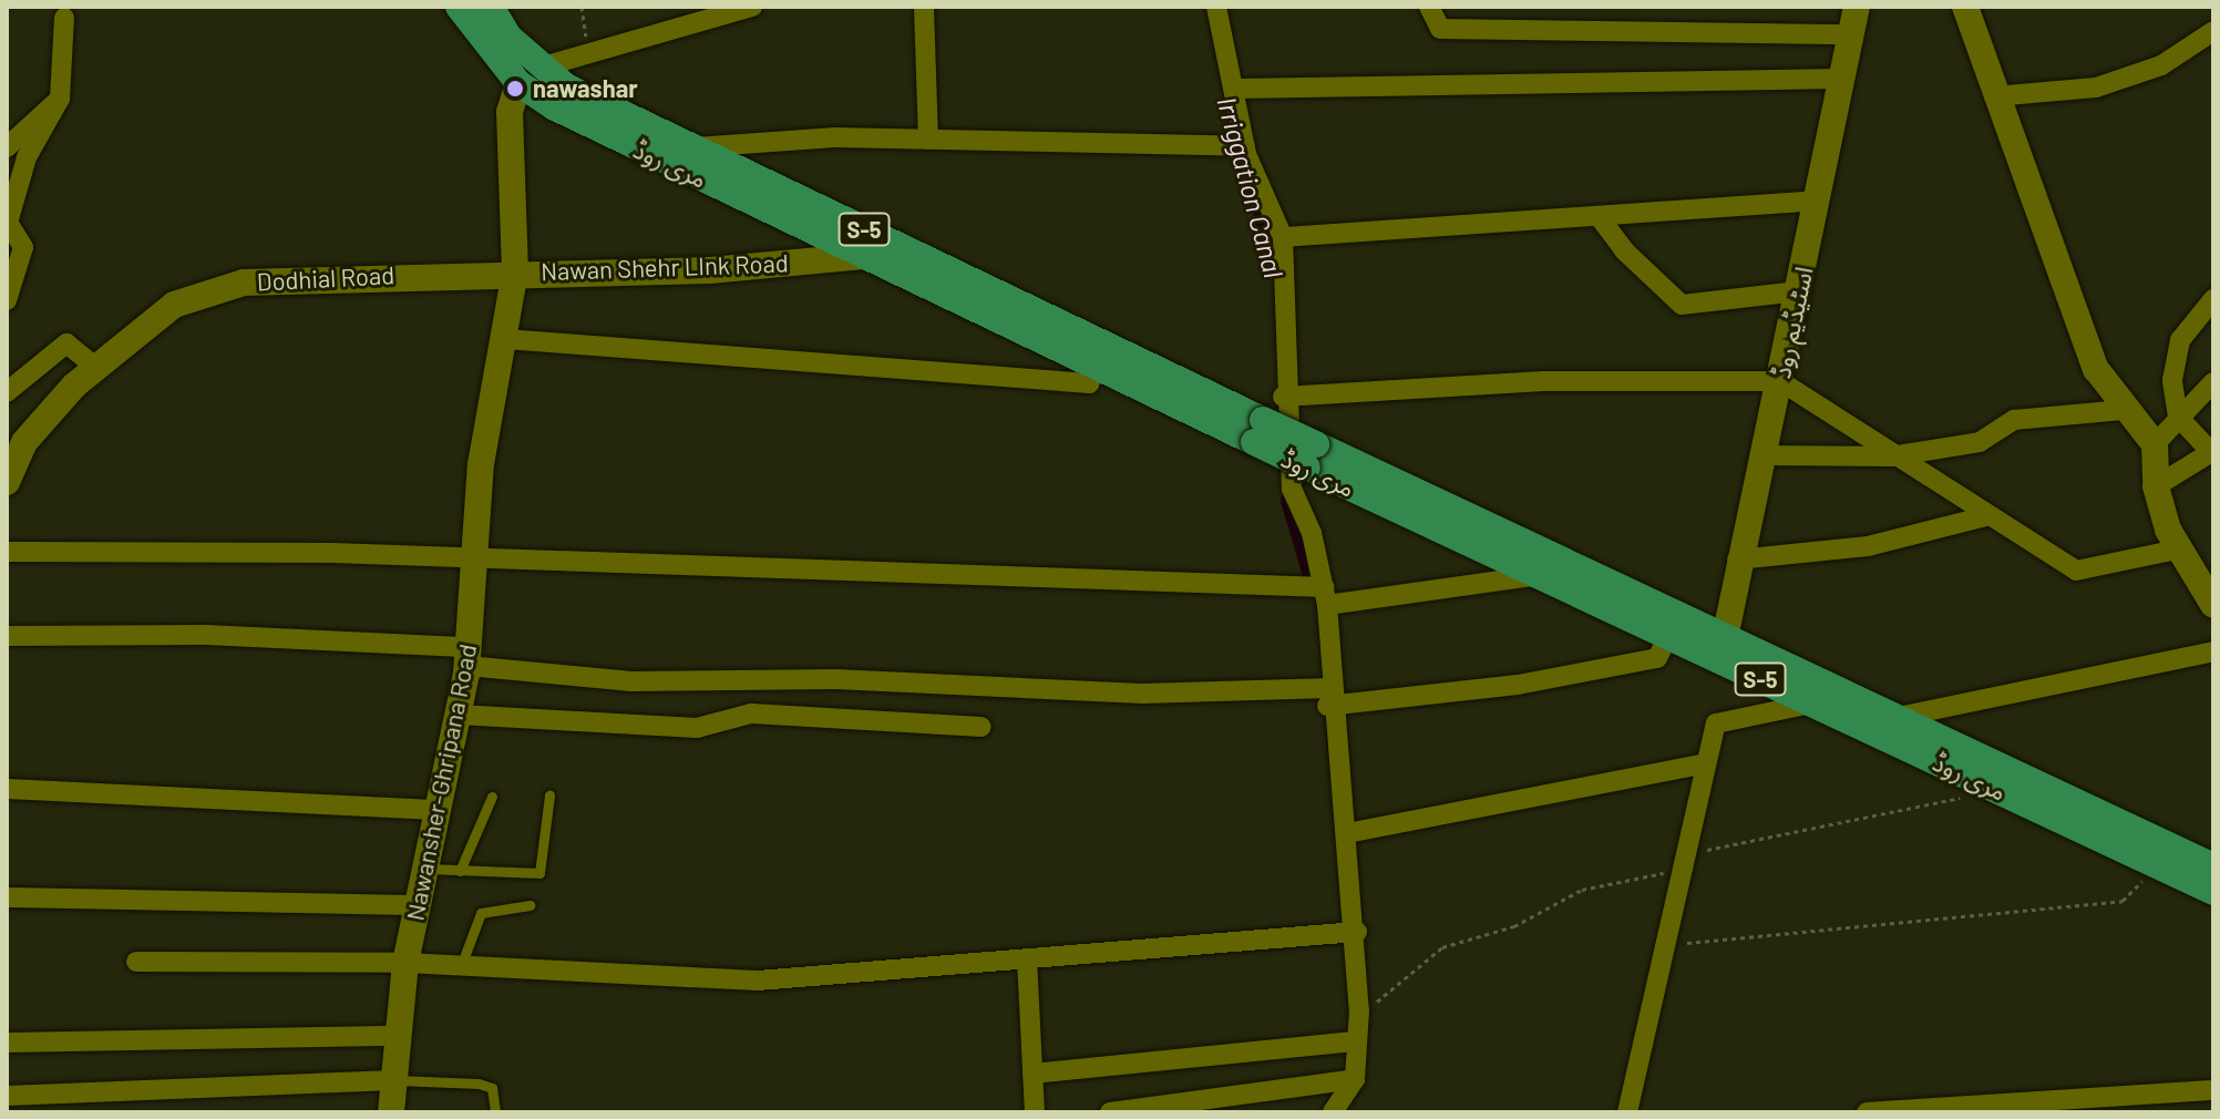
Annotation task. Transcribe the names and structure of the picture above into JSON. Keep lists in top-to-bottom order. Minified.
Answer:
{"streets":{"main road":["مری روڈ","S-5"],"street":["Nawan Shehr LInk Road","Dodhial Road","اسٹیڈیم روڈ","Nawansher-Ghripana Road"]},"crossings":[["مری روڈ","Nawan Shehr LInk Road"],["مری روڈ","اسٹیڈیم روڈ"],["مری روڈ","Nawansher-Ghripana Road"],["Nawan Shehr LInk Road","Dodhial Road"],["Nawan Shehr LInk Road","Nawansher-Ghripana Road"],["Dodhial Road","Nawansher-Ghripana Road"]],"water":["Irriggation Canal"],"places":["nawashar"]}
